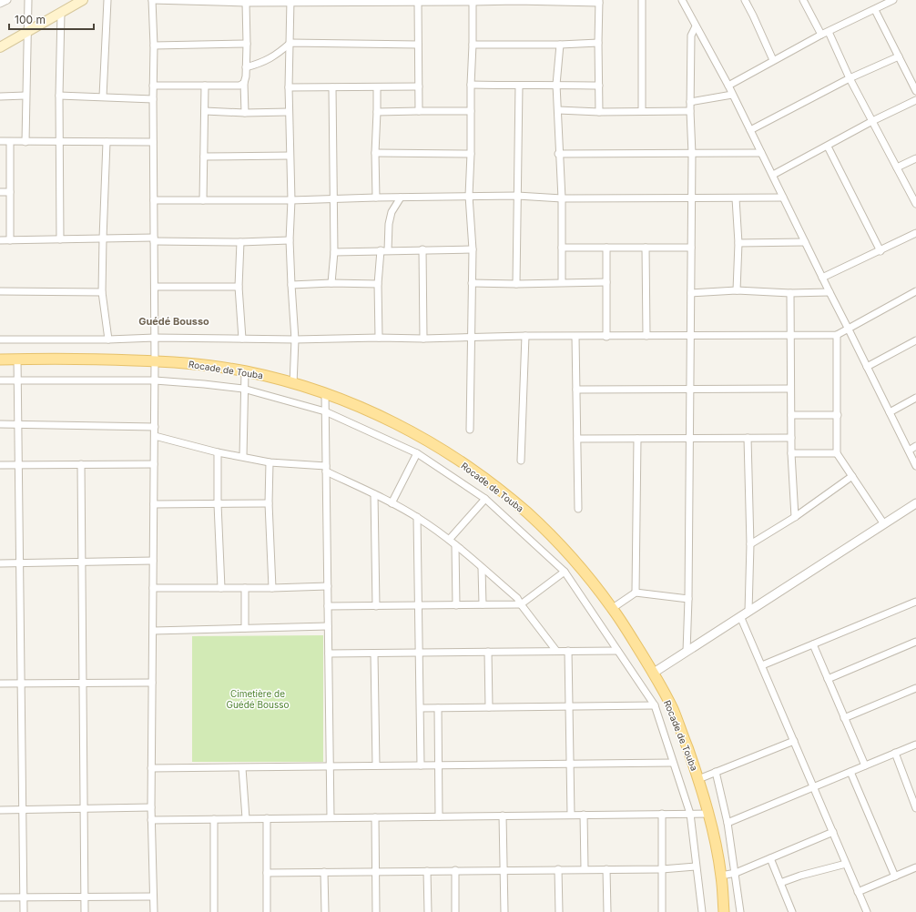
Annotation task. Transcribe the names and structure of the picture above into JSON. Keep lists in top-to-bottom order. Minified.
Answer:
{"streets":{"main road":["Rocade de Touba"]},"districts":["Guédé Bousso"],"parks":["Cimetière de Guédé Bousso"],"scale_bar":"100 m"}
